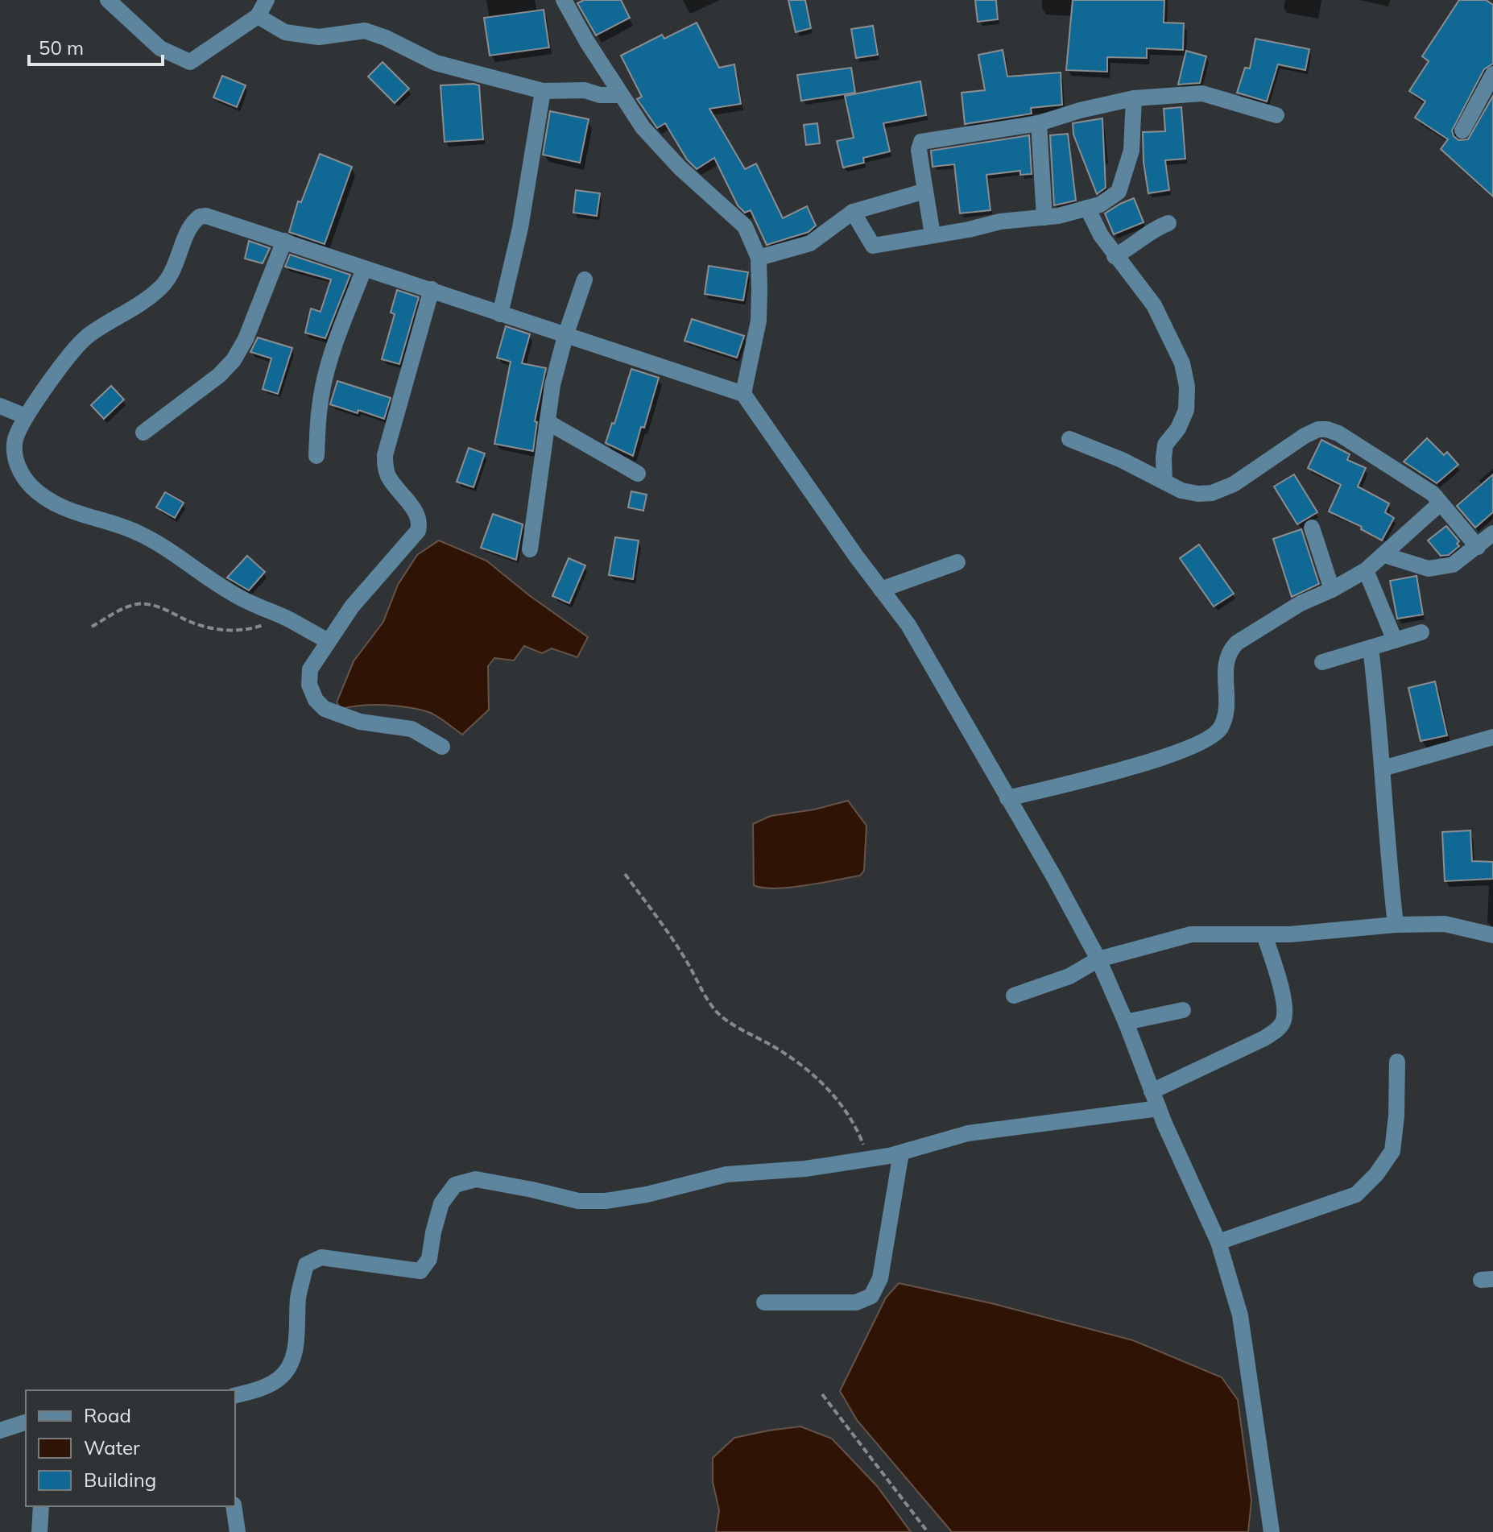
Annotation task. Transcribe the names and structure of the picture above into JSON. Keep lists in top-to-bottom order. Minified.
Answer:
{"legend":["Road","Water","Building"],"scale_bar":"50 m"}
